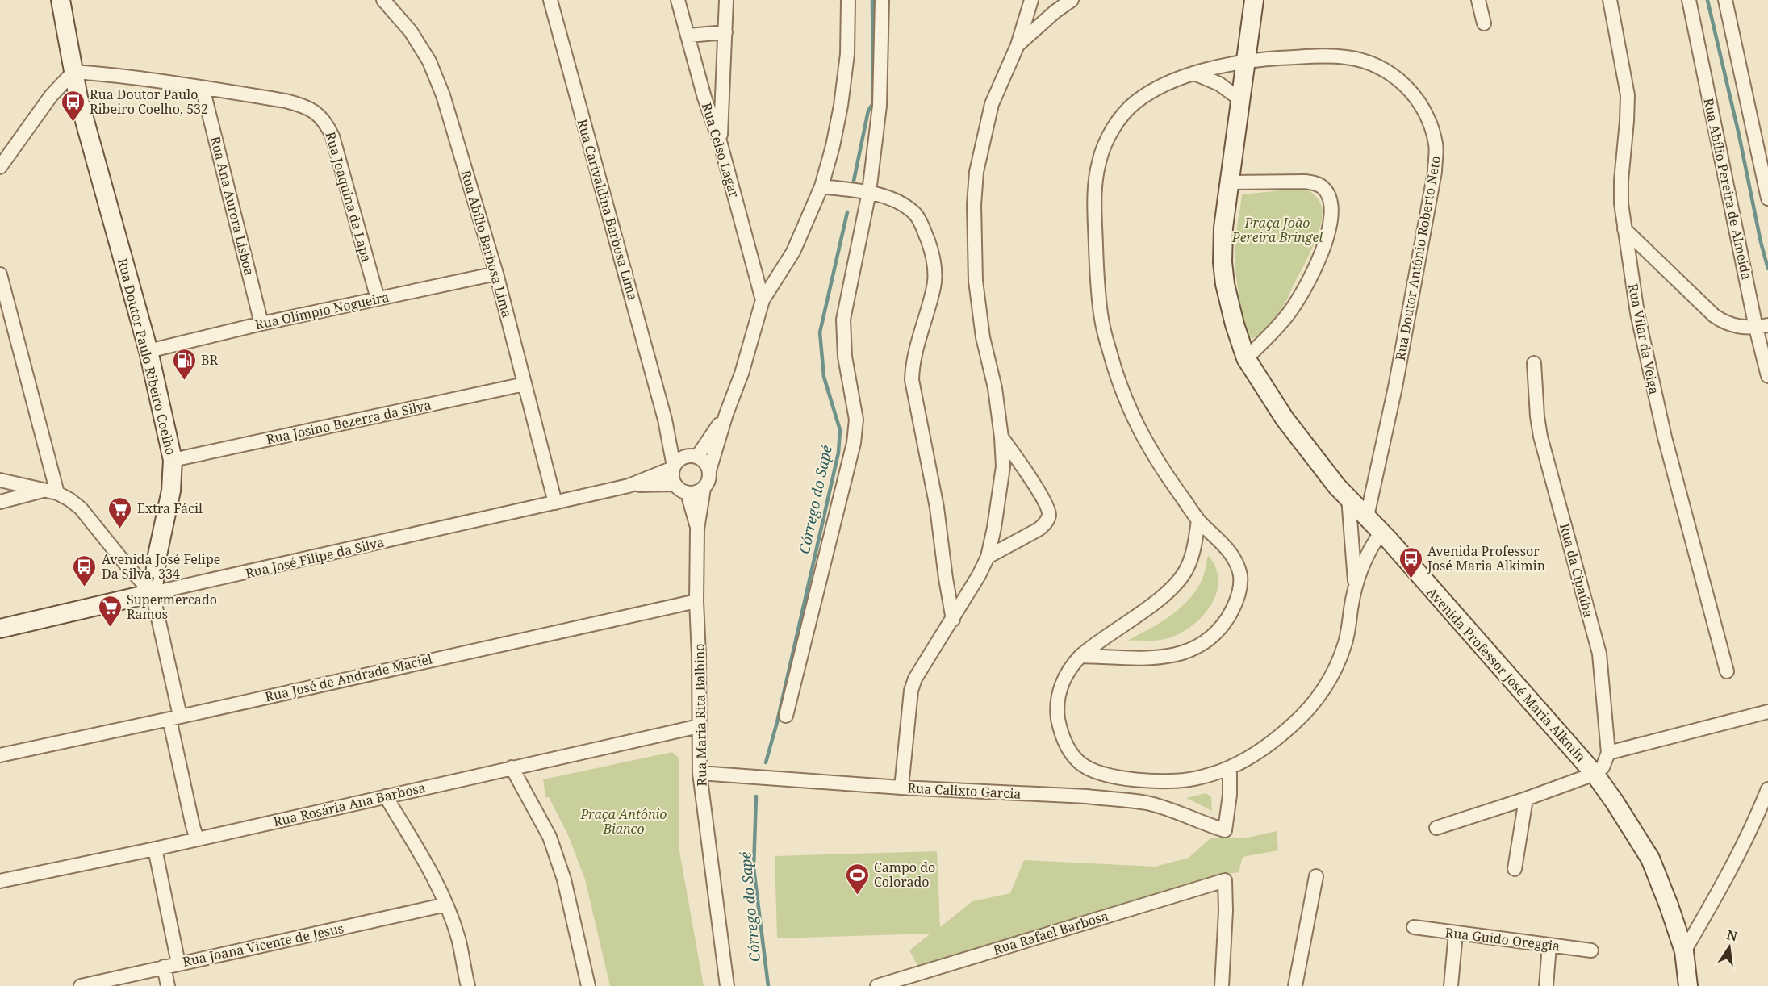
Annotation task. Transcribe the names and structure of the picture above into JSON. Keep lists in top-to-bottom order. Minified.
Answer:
{"streets":{"street":["Rua Celso Lagar","Rua Abílio Pereira de Almeida","Rua Joaquina da Lapa","Rua Ana Aurora Lisboa","Rua Carivaldina Barbosa Lima","Rua Abílio Barbosa Lima","Rua Doutor Antônio Roberto Neto","Rua Olímpio Nogueira","Rua Vilar da Veiga","Rua Doutor Paulo Ribeiro Coelho","Rua Josino Bezerra da Silva","Rua José Filipe da Silva","Rua da Cipaúba","Avenida Professor José Maria Alkmin","Rua José de Andrade Maciel","Rua Maria Rita Balbino","Rua Calixto Garcia","Rua Rosária Ana Barbosa","Rua Rafael Barbosa","Rua Guido Oreggia","Rua Joana Vicente de Jesus"]},"crossings":[["Rua Joaquina da Lapa","Rua Ana Aurora Lisboa"],["Rua Joaquina da Lapa","Rua Olímpio Nogueira"],["Rua Joaquina da Lapa","Rua Doutor Paulo Ribeiro Coelho"],["Rua Ana Aurora Lisboa","Rua Olímpio Nogueira"],["Rua Carivaldina Barbosa Lima","Rua José Filipe da Silva"],["Rua Carivaldina Barbosa Lima","Rua Maria Rita Balbino"],["Rua Abílio Barbosa Lima","Rua Olímpio Nogueira"],["Rua Abílio Barbosa Lima","Rua Josino Bezerra da Silva"],["Rua Abílio Barbosa Lima","Rua José Filipe da Silva"],["Rua Doutor Antônio Roberto Neto","Avenida Professor José Maria Alkmin"],["Rua Olímpio Nogueira","Rua Doutor Paulo Ribeiro Coelho"],["Rua Doutor Paulo Ribeiro Coelho","Rua Josino Bezerra da Silva"],["Rua Doutor Paulo Ribeiro Coelho","Rua José Filipe da Silva"],["Rua Doutor Paulo Ribeiro Coelho","Rua José de Andrade Maciel"],["Rua Doutor Paulo Ribeiro Coelho","Rua Rosária Ana Barbosa"],["Rua José Filipe da Silva","Rua Maria Rita Balbino"],["Rua José de Andrade Maciel","Rua Maria Rita Balbino"],["Rua Maria Rita Balbino","Rua Calixto Garcia"],["Rua Maria Rita Balbino","Rua Rosária Ana Barbosa"]],"water":["Córrego do Sapé"],"parks":["Praça João Pereira Bringel","Praça Antônio Bianco"],"places":{"bus stop":["Rua Doutor Paulo Ribeiro Coelho, 532","Avenida Professor José Maria Alkimin","Avenida José Felipe Da Silva, 334"],"fuel station":["BR"],"supermarket":["Extra Fácil","Supermercado Ramos"],"sports":["Campo do Colorado"]},"north":"top"}
